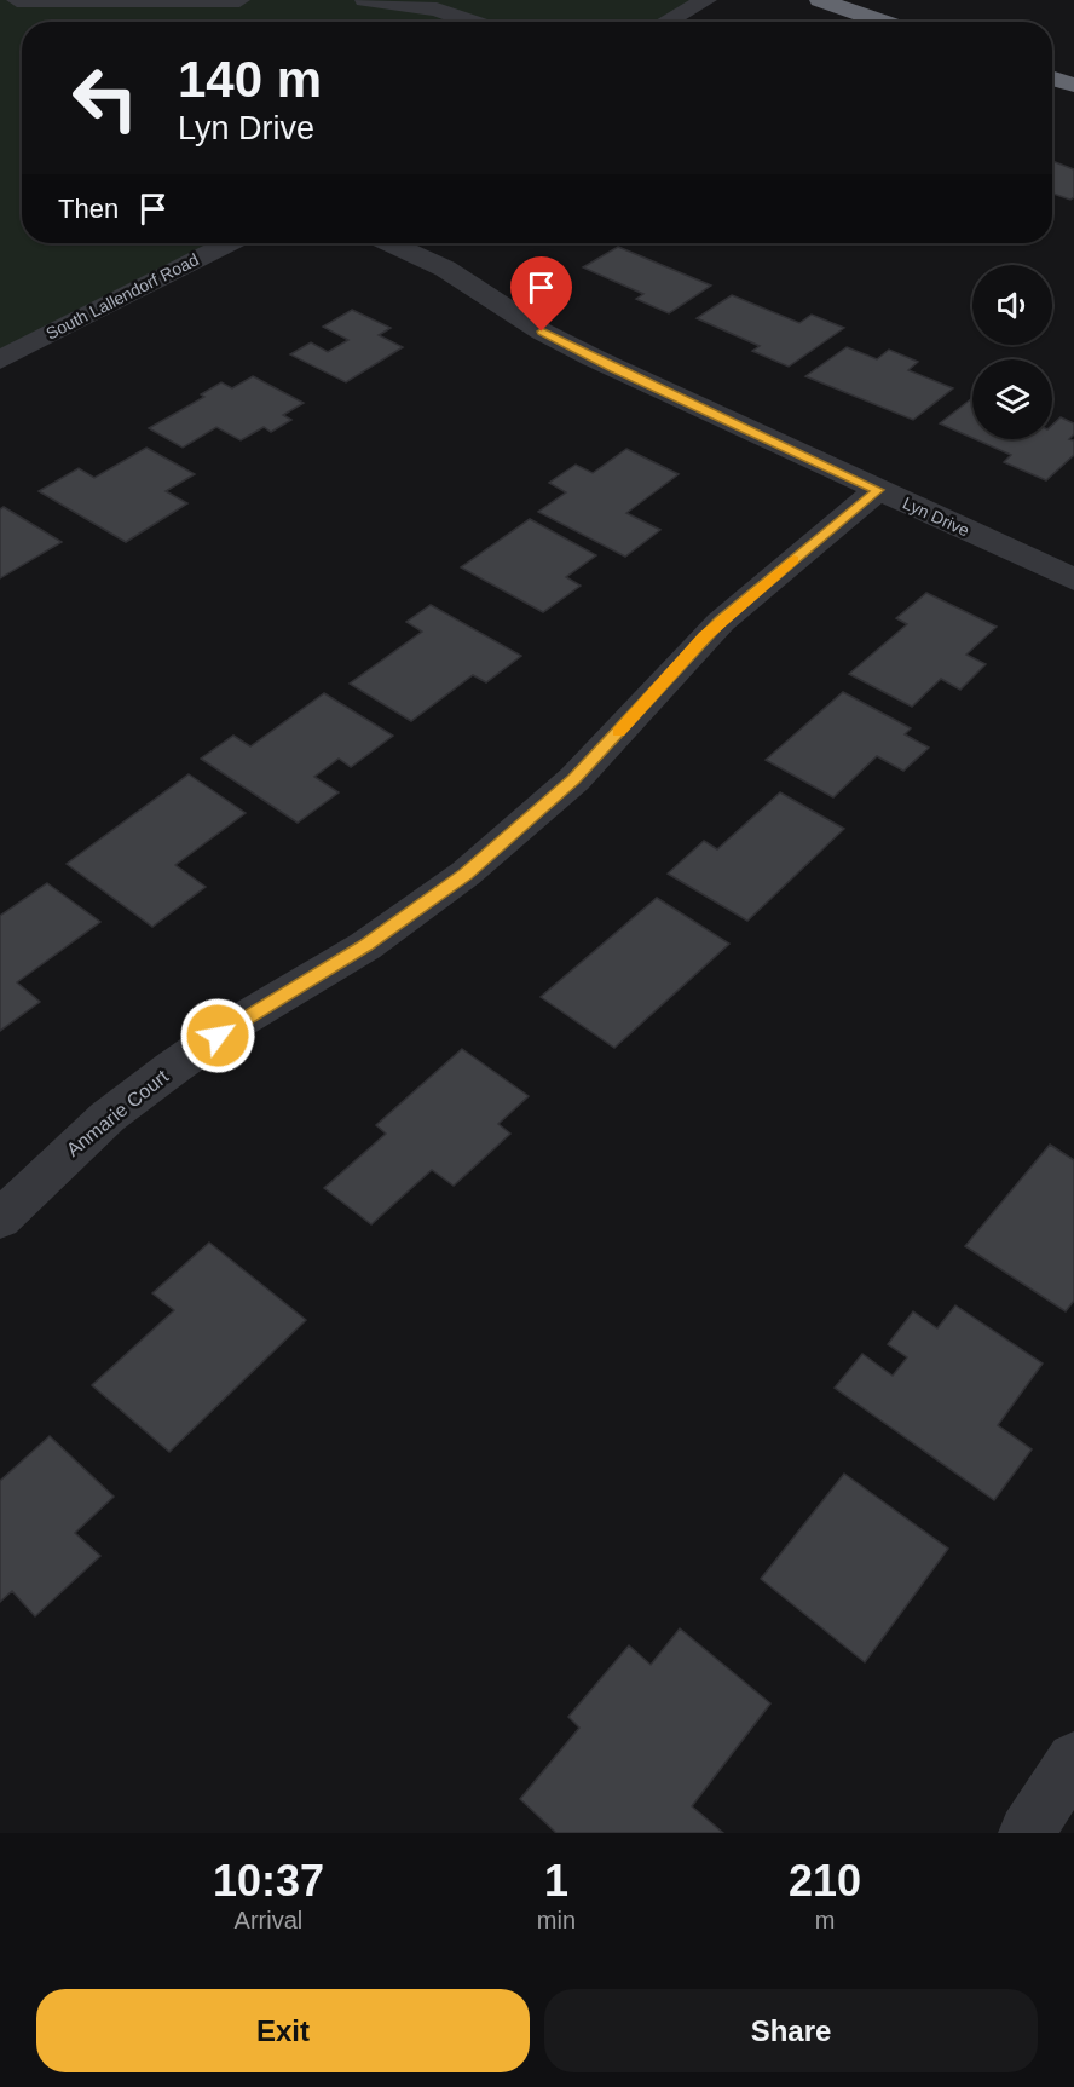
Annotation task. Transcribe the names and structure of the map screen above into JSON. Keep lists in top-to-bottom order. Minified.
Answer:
{"streets":{"street":["South Lallendorf Road","Lyn Drive","Anmarie Court"]},"crossings":[["Lyn Drive","Anmarie Court"]],"page":{"turn":["140 m","Lyn Drive"],"then":"Then","eta":["10:37","Arrival","1","min","210","m"],"buttons":["Exit","Share"]}}
